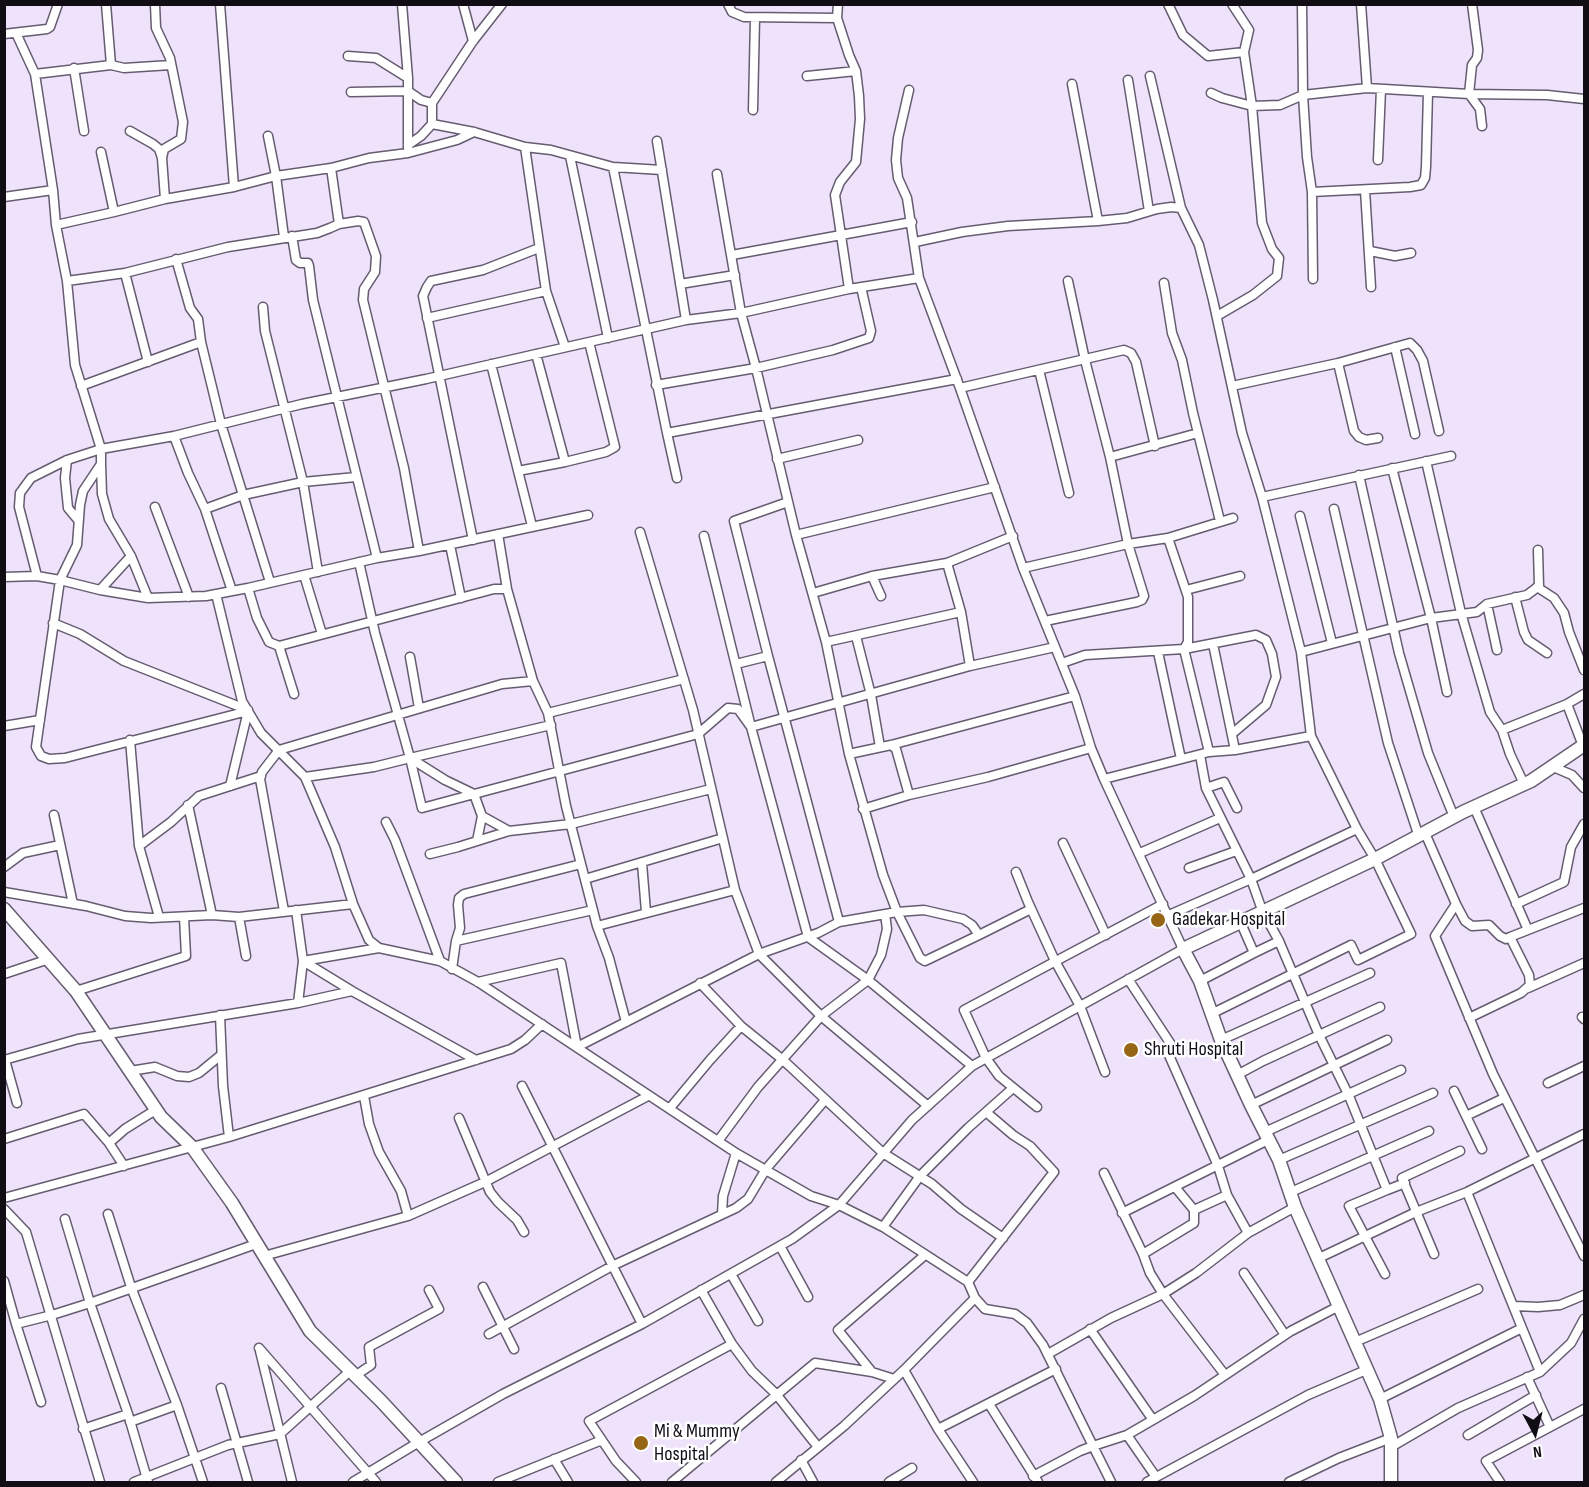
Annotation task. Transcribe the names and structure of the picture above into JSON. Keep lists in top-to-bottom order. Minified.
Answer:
{"places":["Gadekar Hospital","Shruti Hospital","Mi & Mummy Hospital"],"north":"bottom"}
